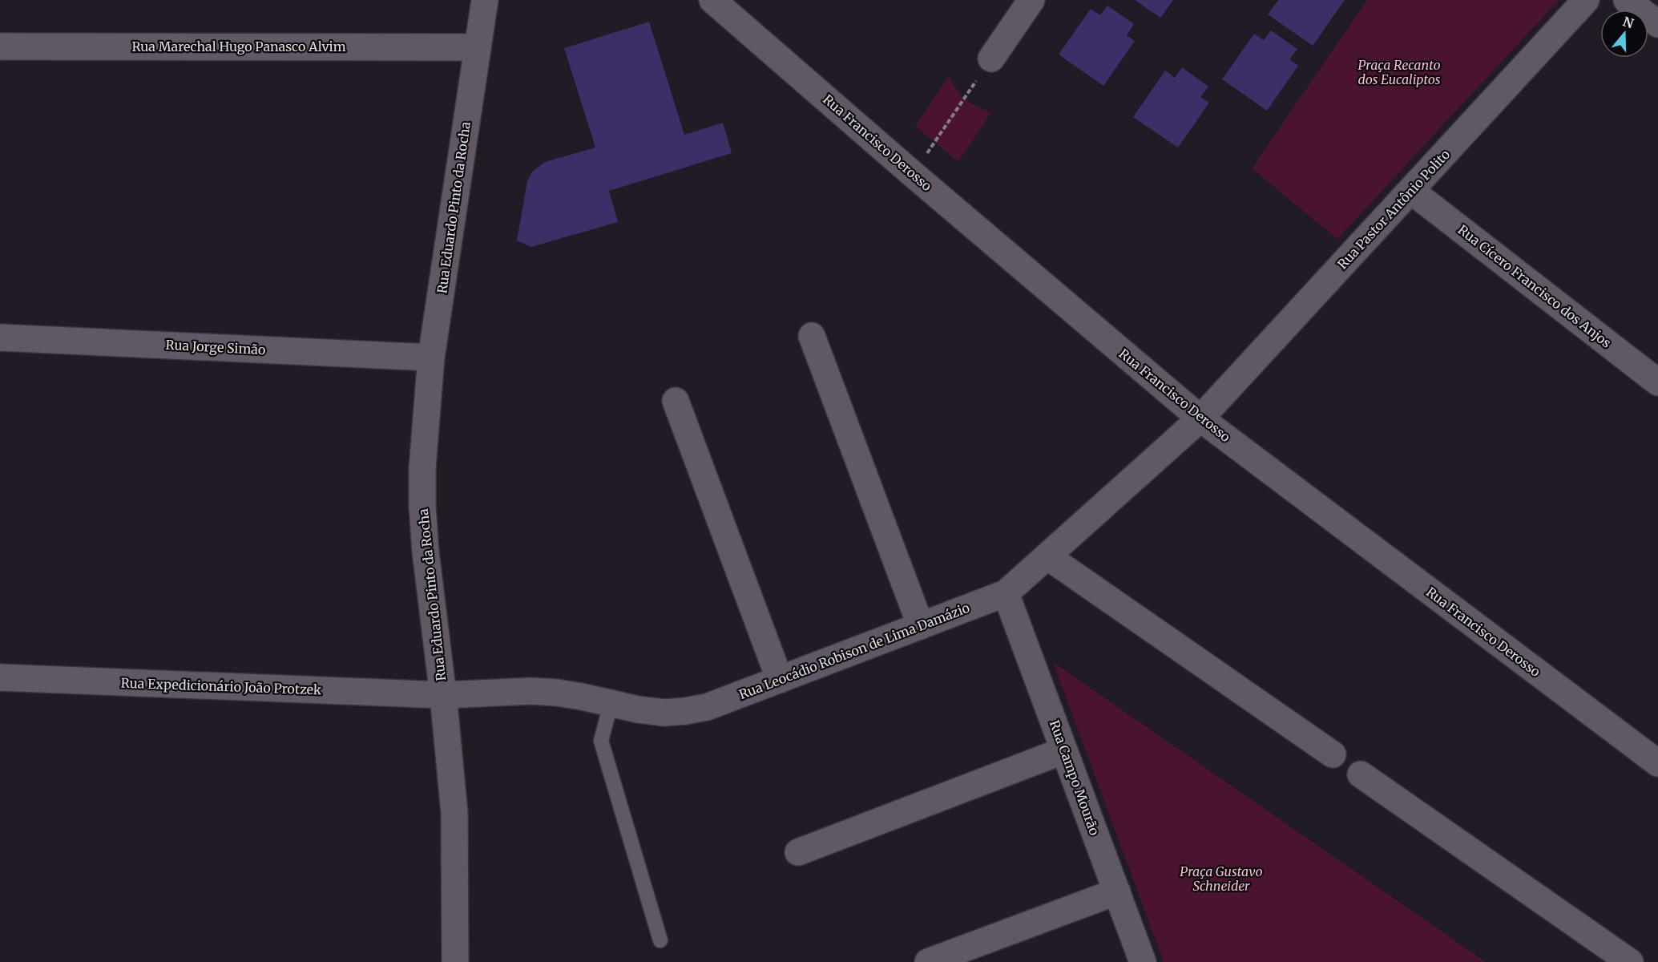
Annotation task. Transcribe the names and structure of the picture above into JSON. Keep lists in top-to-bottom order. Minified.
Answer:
{"streets":{"street":["Rua Marechal Hugo Panasco Alvim","Rua Francisco Derosso","Rua Eduardo Pinto da Rocha","Rua Pastor Antônio Polito","Rua Cícero Francisco dos Anjos","Rua Jorge Simão","Rua Leocádio Robison de Lima Damázio","Rua Expedicionário João Protzek","Rua Campo Mourão"]},"crossings":[["Rua Marechal Hugo Panasco Alvim","Rua Eduardo Pinto da Rocha"],["Rua Francisco Derosso","Rua Pastor Antônio Polito"],["Rua Francisco Derosso","Rua Leocádio Robison de Lima Damázio"],["Rua Eduardo Pinto da Rocha","Rua Jorge Simão"],["Rua Eduardo Pinto da Rocha","Rua Leocádio Robison de Lima Damázio"],["Rua Eduardo Pinto da Rocha","Rua Expedicionário João Protzek"],["Rua Pastor Antônio Polito","Rua Cícero Francisco dos Anjos"],["Rua Pastor Antônio Polito","Rua Leocádio Robison de Lima Damázio"],["Rua Leocádio Robison de Lima Damázio","Rua Expedicionário João Protzek"],["Rua Leocádio Robison de Lima Damázio","Rua Campo Mourão"]],"parks":["Praça Recanto dos Eucaliptos","Praça Gustavo Schneider"],"north":"top"}
